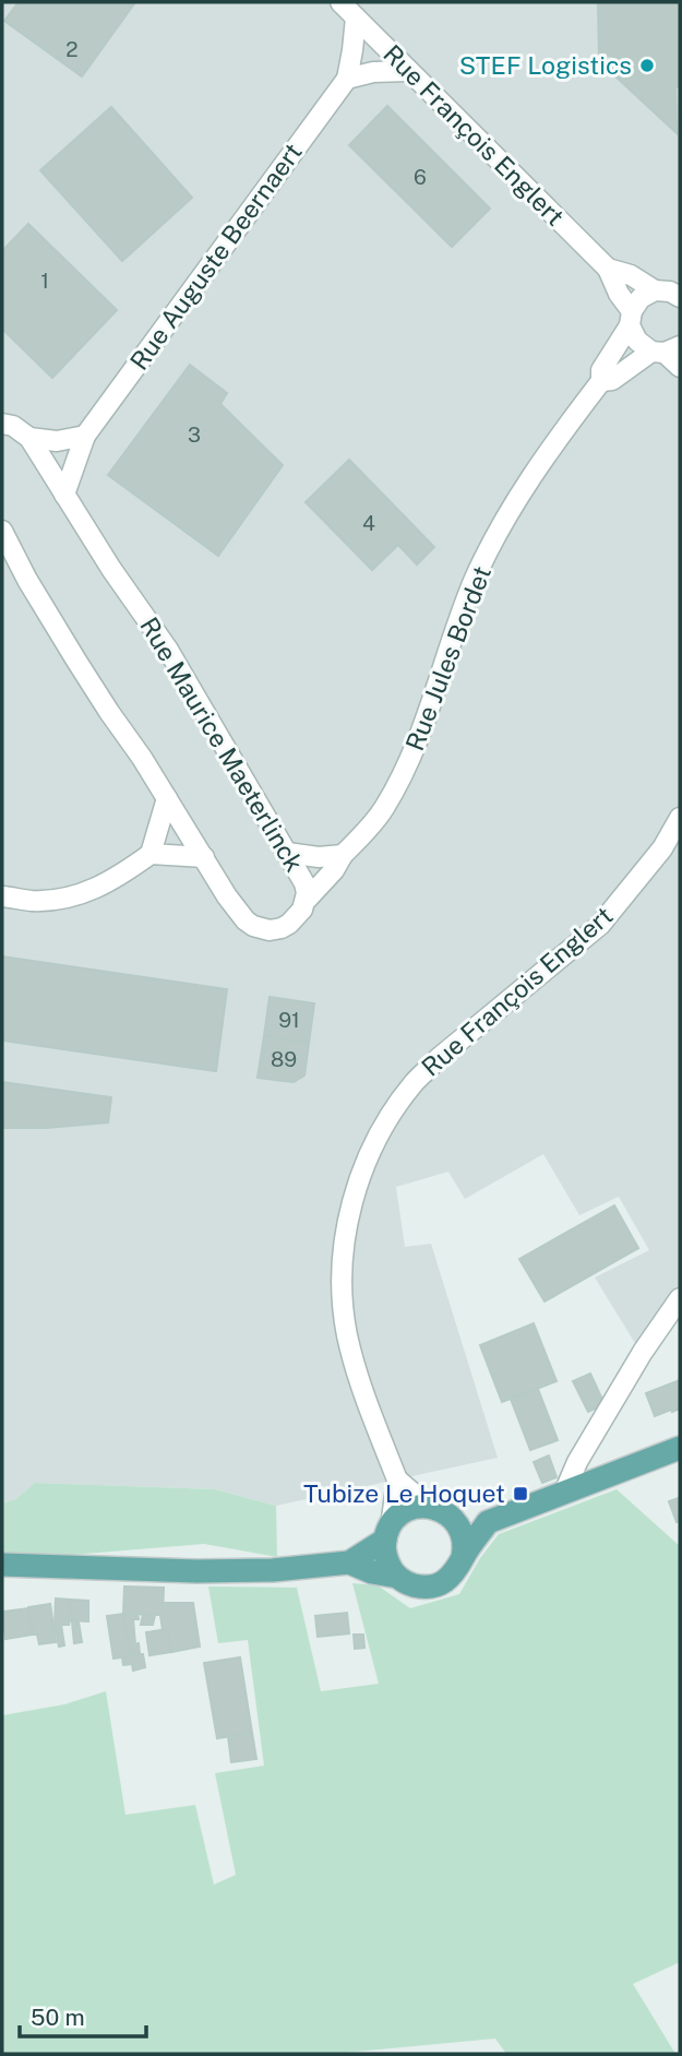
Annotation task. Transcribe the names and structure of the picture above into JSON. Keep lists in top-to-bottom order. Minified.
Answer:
{"streets":{"street":["Rue François Englert","Rue Auguste Beernaert","Rue Jules Bordet","Rue Maurice Maeterlinck"]},"crossings":[["Rue Auguste Beernaert","Rue Maurice Maeterlinck"],["Rue Jules Bordet","Rue Maurice Maeterlinck"]],"places":{"other":["STEF Logistics"],"transit":["Tubize Le Hoquet"]},"house_numbers":["2","6","1","3","4","91","89"],"scale_bar":"50 m"}
